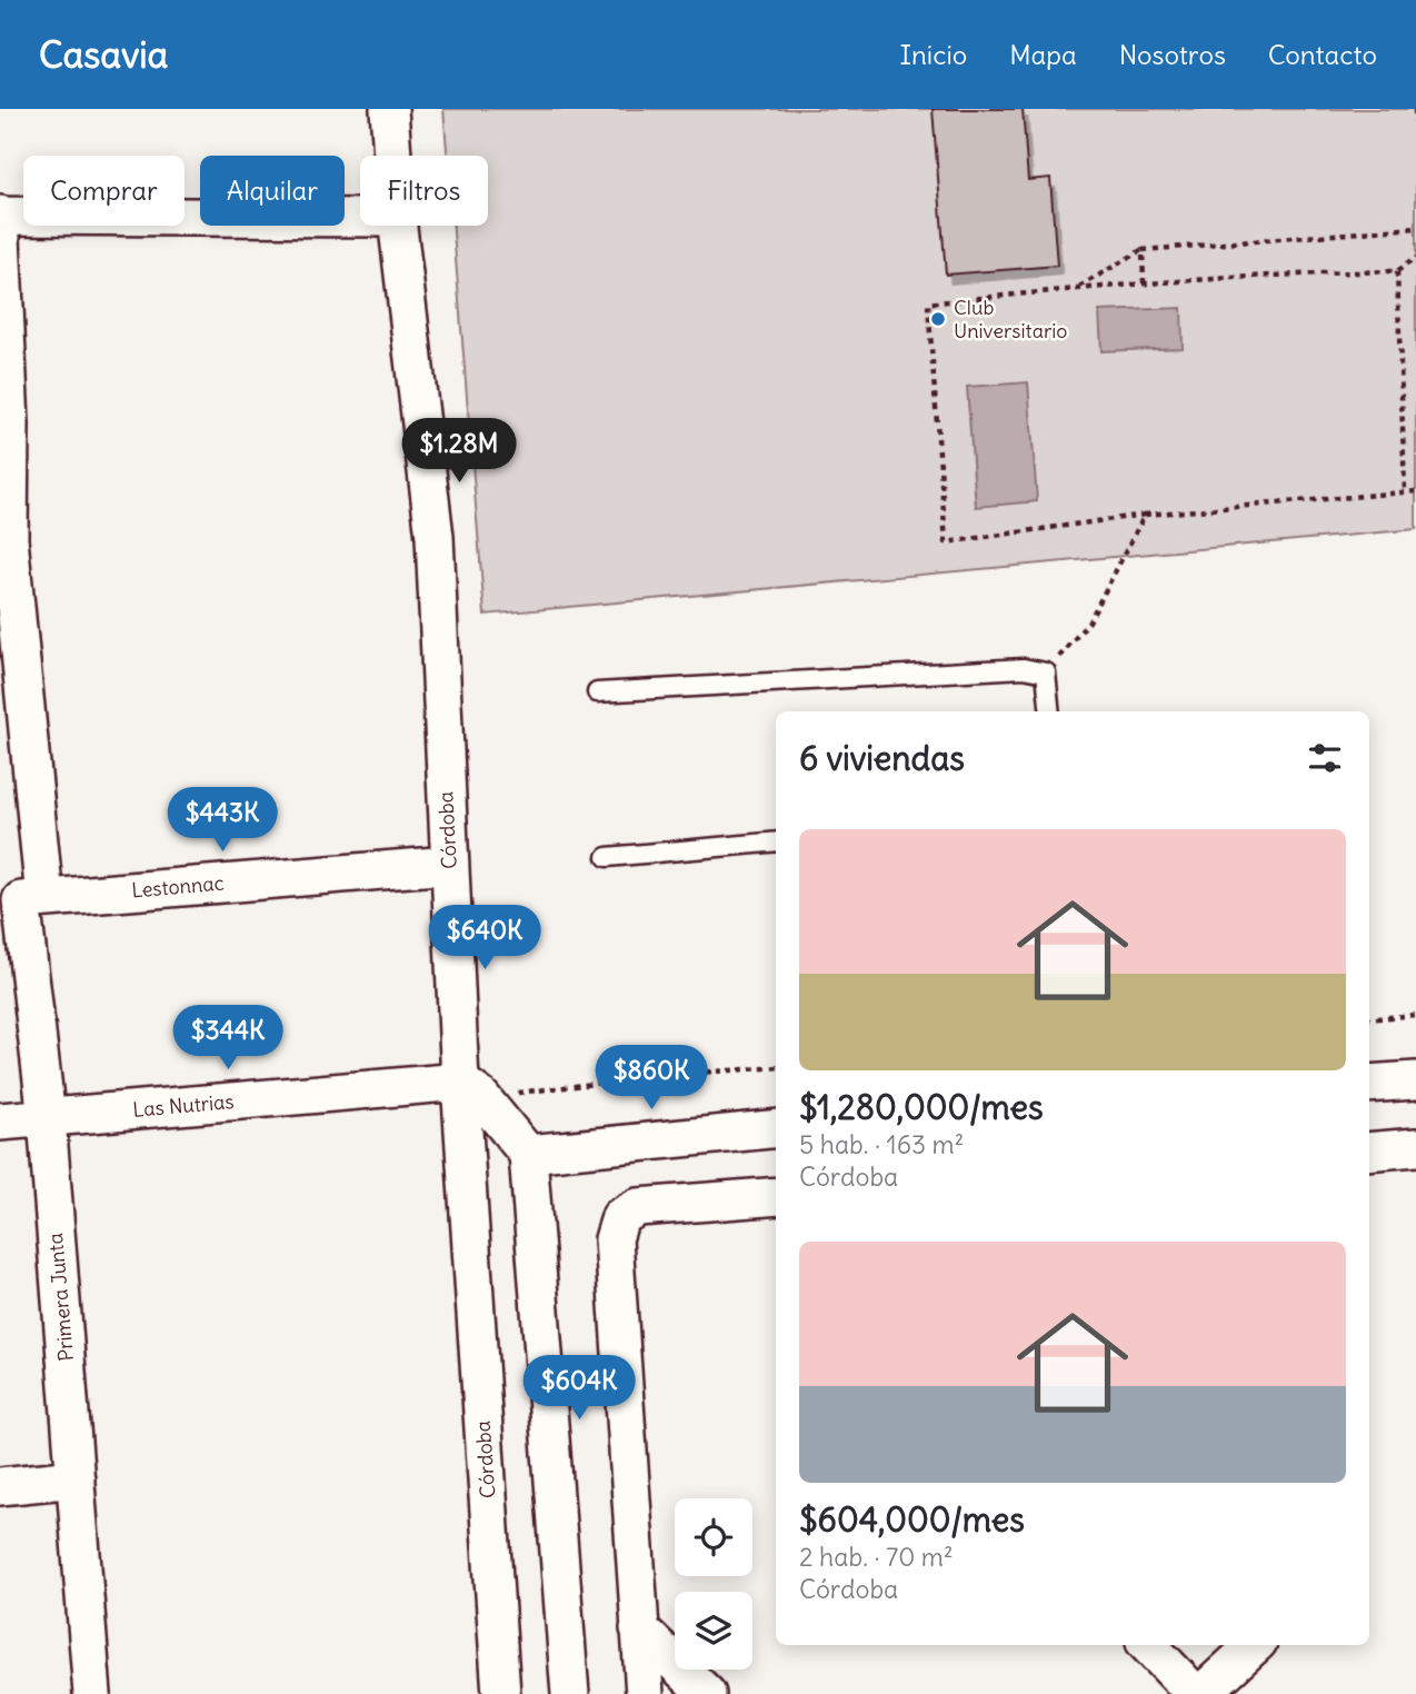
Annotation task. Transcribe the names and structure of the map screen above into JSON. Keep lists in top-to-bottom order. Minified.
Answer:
{"streets":{"street":["Córdoba","Lestonnac","Las Nutrias","Primera Junta"]},"crossings":[["Córdoba","Lestonnac"],["Córdoba","Las Nutrias"],["Lestonnac","Primera Junta"],["Las Nutrias","Primera Junta"]],"places":["Club Universitario"],"page":{"header":"Casavia","nav":["Inicio","Mapa","Nosotros","Contacto"],"chip":["Comprar","Alquilar","Filtros"],"price":["$1.28M","$443K","$640K","$344K","$860K","$604K"],"heading":"6 viviendas","list":[{"name":"$1,280,000/mes","note":"5 hab. · 163 m² · Córdoba"},{"name":"$604,000/mes","note":"2 hab. · 70 m² · Córdoba"}]}}
